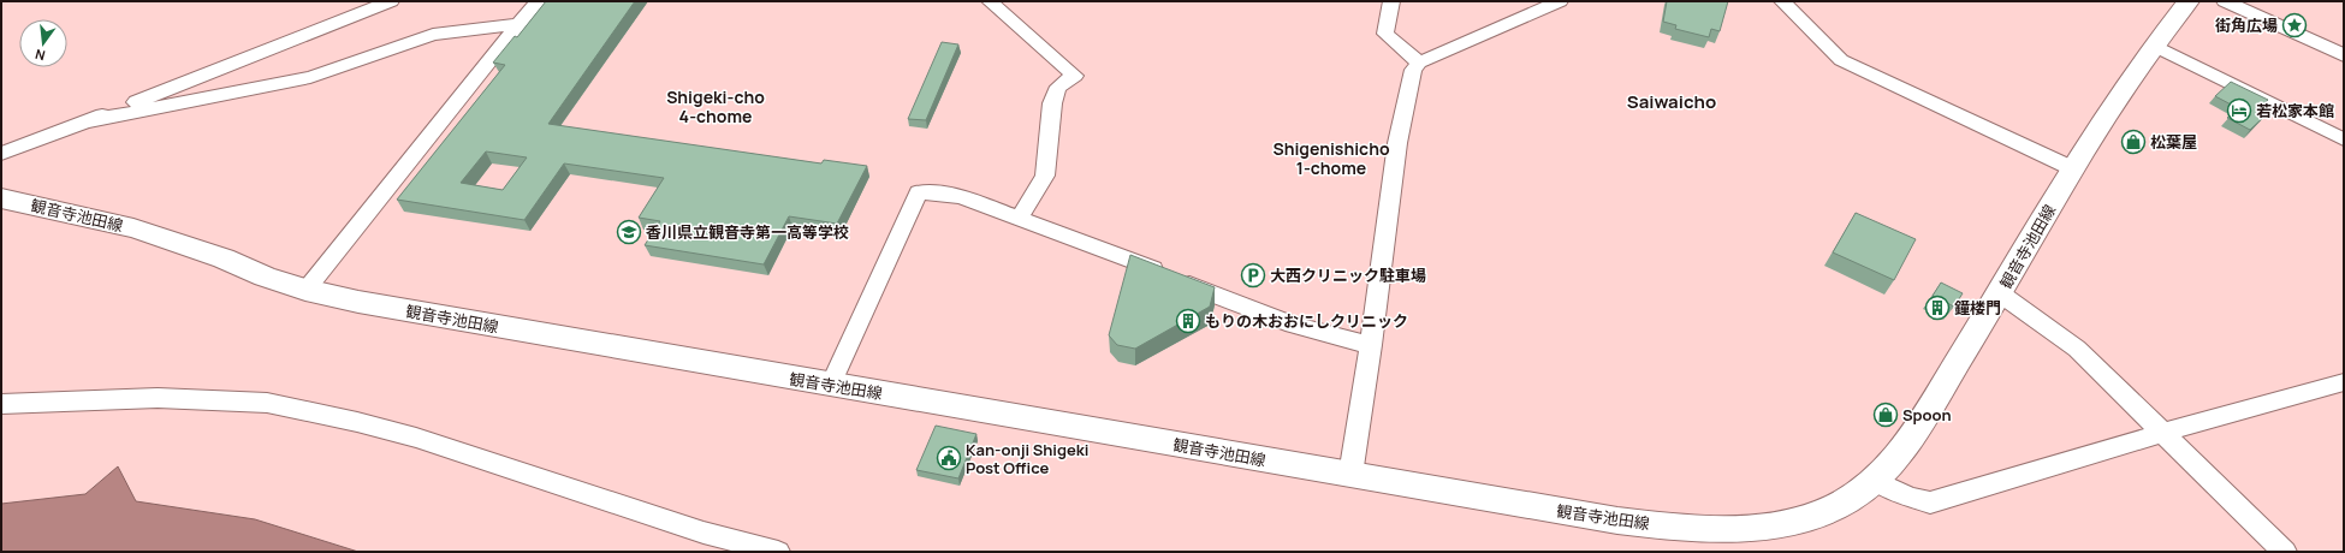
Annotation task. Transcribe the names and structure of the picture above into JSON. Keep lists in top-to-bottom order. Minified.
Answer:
{"streets":{"main road":["観音寺池田線"]},"districts":["Shigeki-cho 4-chome","Saiwaicho","Shigenishicho 1-chome"],"places":{"place":["街角広場"],"hotel":["若松家本館"],"shop":["松葉屋","Spoon"],"school or university":["香川県立観音寺第一高等学校"],"parking":["大西クリニック駐車場"],"building":["鐘楼門","もりの木おおにしクリニック"],"public building":["Kan-onji Shigeki Post Office"]},"north":"bottom"}
